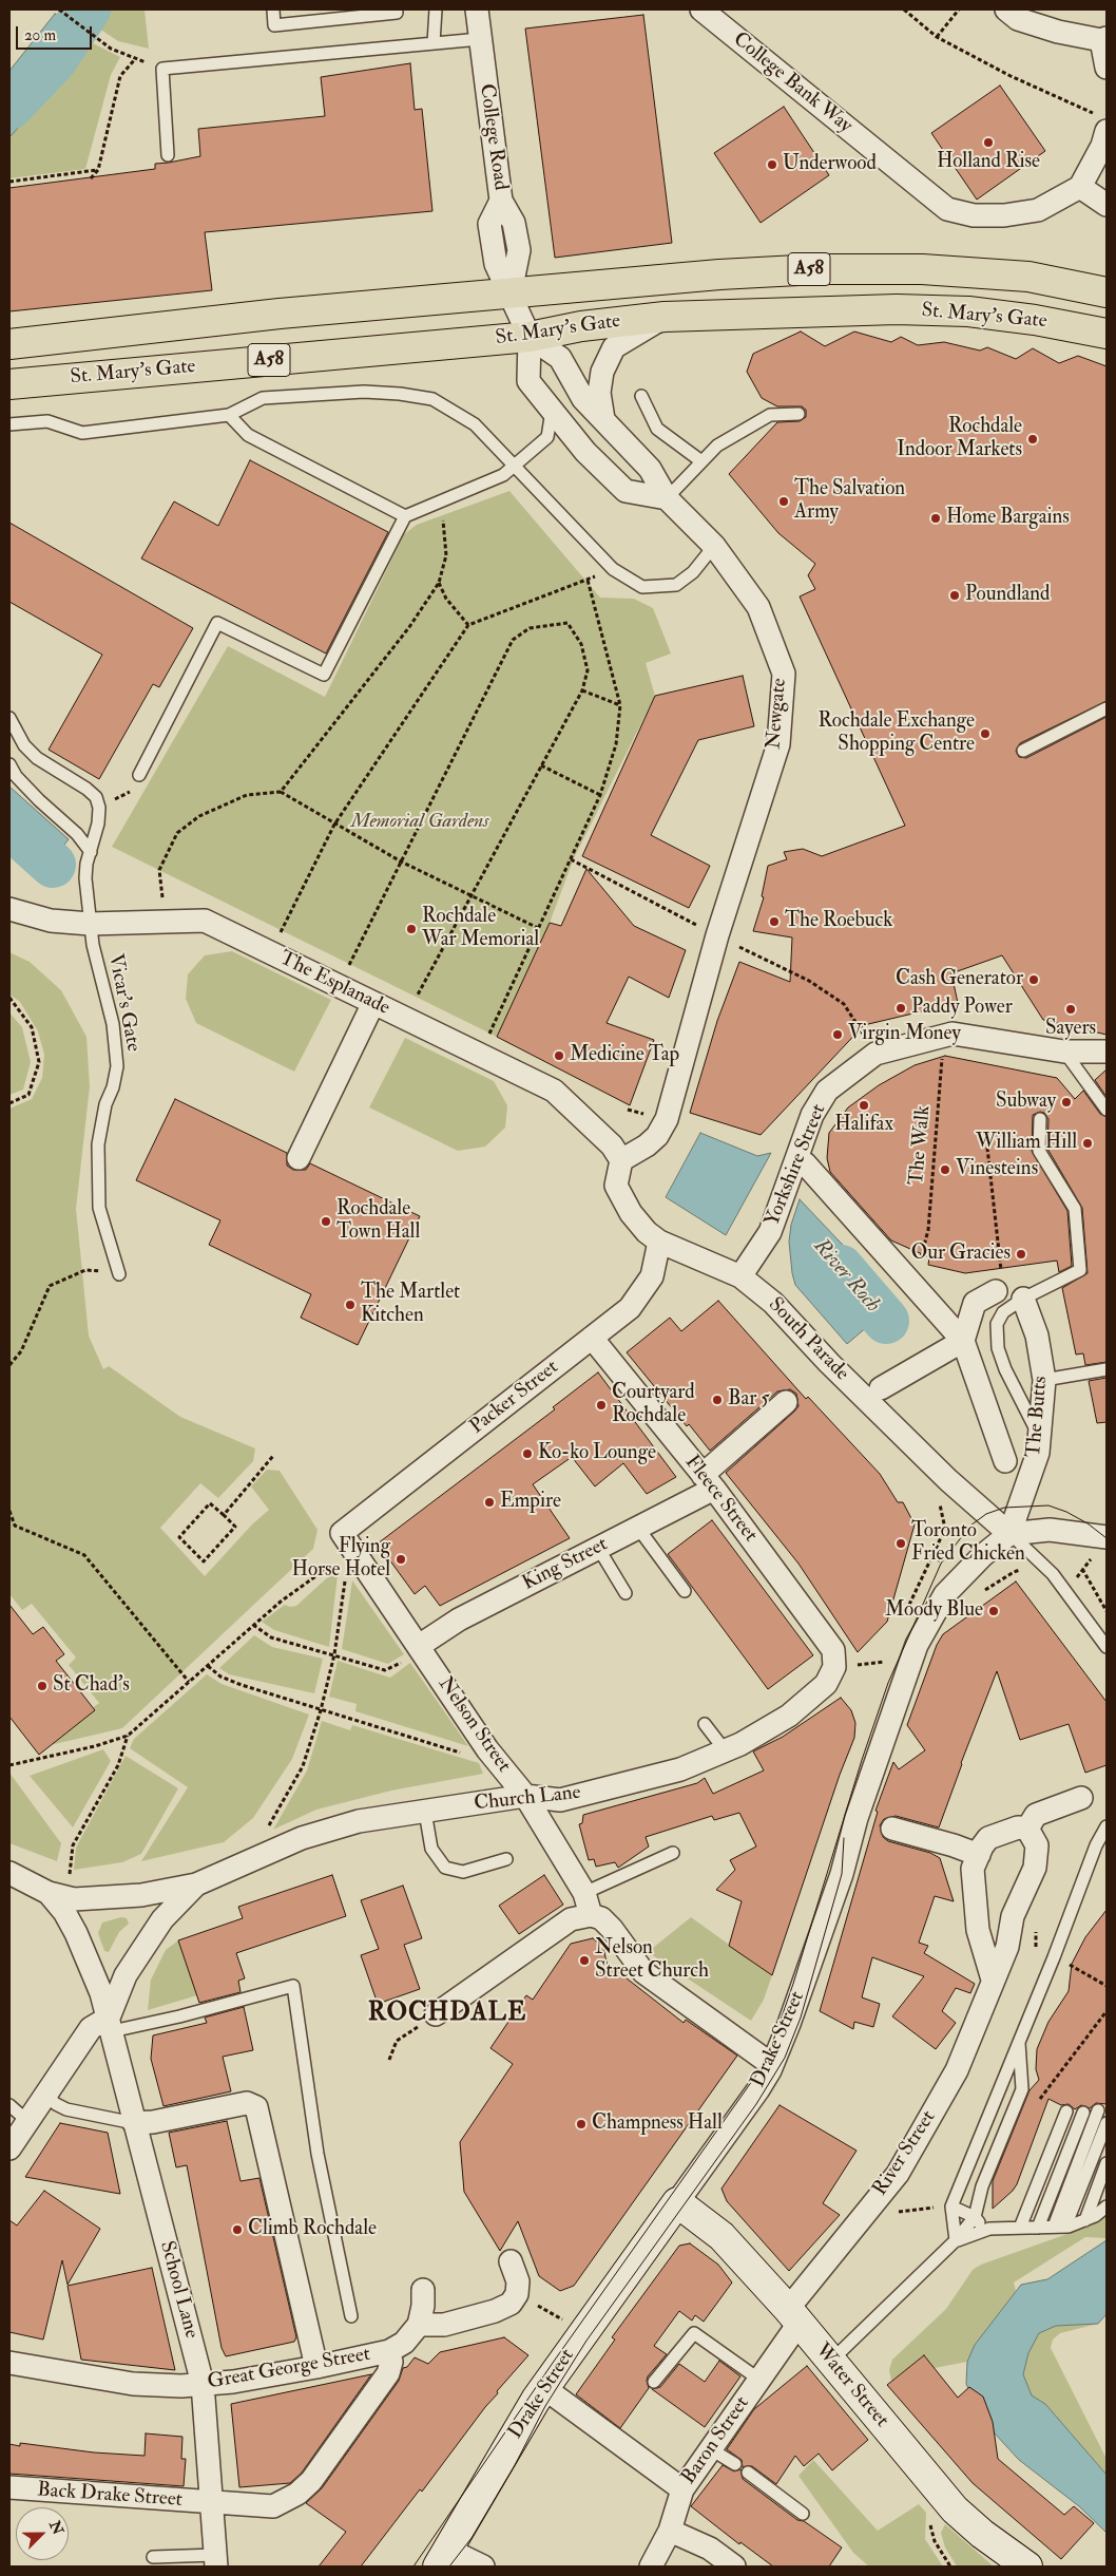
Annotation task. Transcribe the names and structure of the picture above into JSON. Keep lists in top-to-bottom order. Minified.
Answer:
{"streets":{"highway":["A58","St. Mary's Gate"],"main road":["Drake Street","Water Street"],"street":["College Bank Way","College Road","Newgate","The Esplanade","Yorkshire Street","South Parade","Packer Street","The Butts","Fleece Street","King Street","Nelson Street","Church Lane","River Street","School Lane","Great George Street","Baron Street","Back Drake Street"],"lane":["Vicar's Gate"],"path":["The Walk"]},"crossings":[["College Road","St. Mary's Gate"],["St. Mary's Gate","Newgate"],["Newgate","The Esplanade"],["Newgate","South Parade"],["The Esplanade","Vicar's Gate"],["The Esplanade","South Parade"],["The Walk","Yorkshire Street"],["Yorkshire Street","South Parade"],["South Parade","Packer Street"],["South Parade","The Butts"],["South Parade","Drake Street"],["Packer Street","Fleece Street"],["Packer Street","Nelson Street"],["The Butts","Drake Street"],["Fleece Street","King Street"],["Fleece Street","Church Lane"],["King Street","Nelson Street"],["Nelson Street","Church Lane"],["Church Lane","School Lane"],["Drake Street","Water Street"],["River Street","Water Street"],["River Street","Baron Street"],["School Lane","Great George Street"],["School Lane","Back Drake Street"],["Great George Street","Back Drake Street"],["Water Street","Baron Street"]],"districts":["ROCHDALE"],"water":["River Roch"],"parks":["Memorial Gardens"],"places":["Holland Rise","Underwood","Rochdale Indoor Markets","The Salvation Army","Home Bargains","Poundland","Rochdale Exchange Shopping Centre","The Roebuck","Rochdale War Memorial","Cash Generator","Paddy Power","Sayers","Virgin Money","Medicine Tap","Subway","Halifax","William Hill","Vinesteins","Rochdale Town Hall","Our Gracies","The Martlet Kitchen","Bar 5","Courtyard Rochdale","Ko-ko Lounge","Empire","Toronto Fried Chicken","Flying Horse Hotel","Moody Blue","St Chad's","Nelson Street Church","Champness Hall","Climb Rochdale"],"scale_bar":"20 m","north":"top right"}
